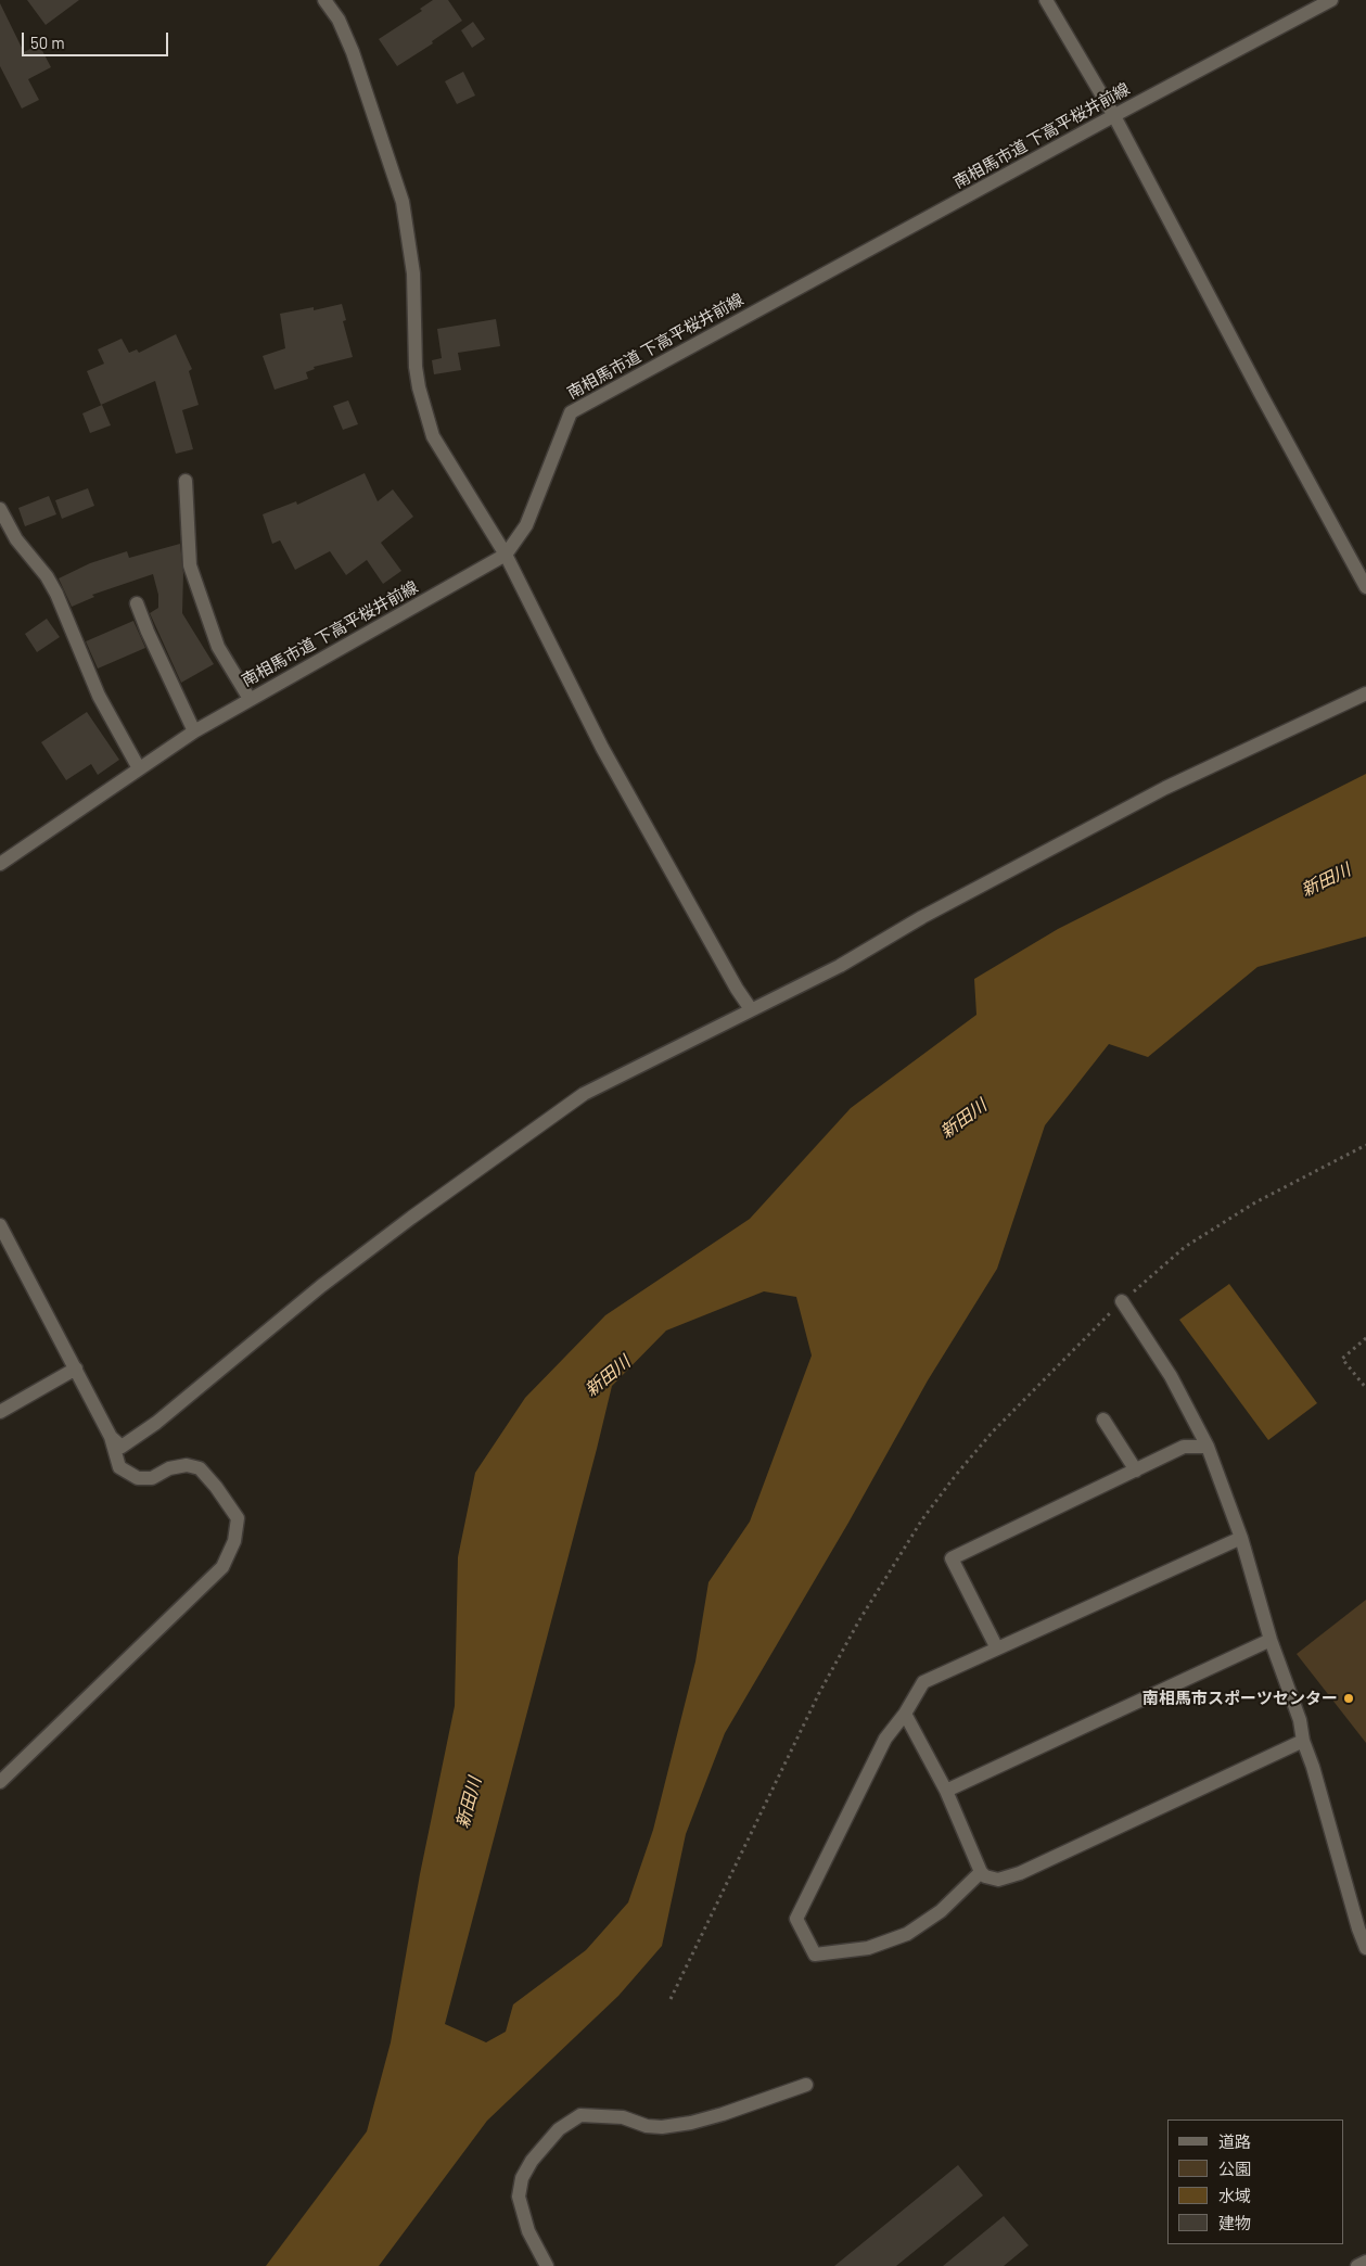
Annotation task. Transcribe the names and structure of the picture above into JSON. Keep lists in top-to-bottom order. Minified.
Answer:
{"streets":{"street":["南相馬市道 下高平桜井前線"]},"water":["新田川"],"places":["南相馬市スポーツセンター"],"legend":["道路","公園","水域","建物"],"scale_bar":"50 m"}
